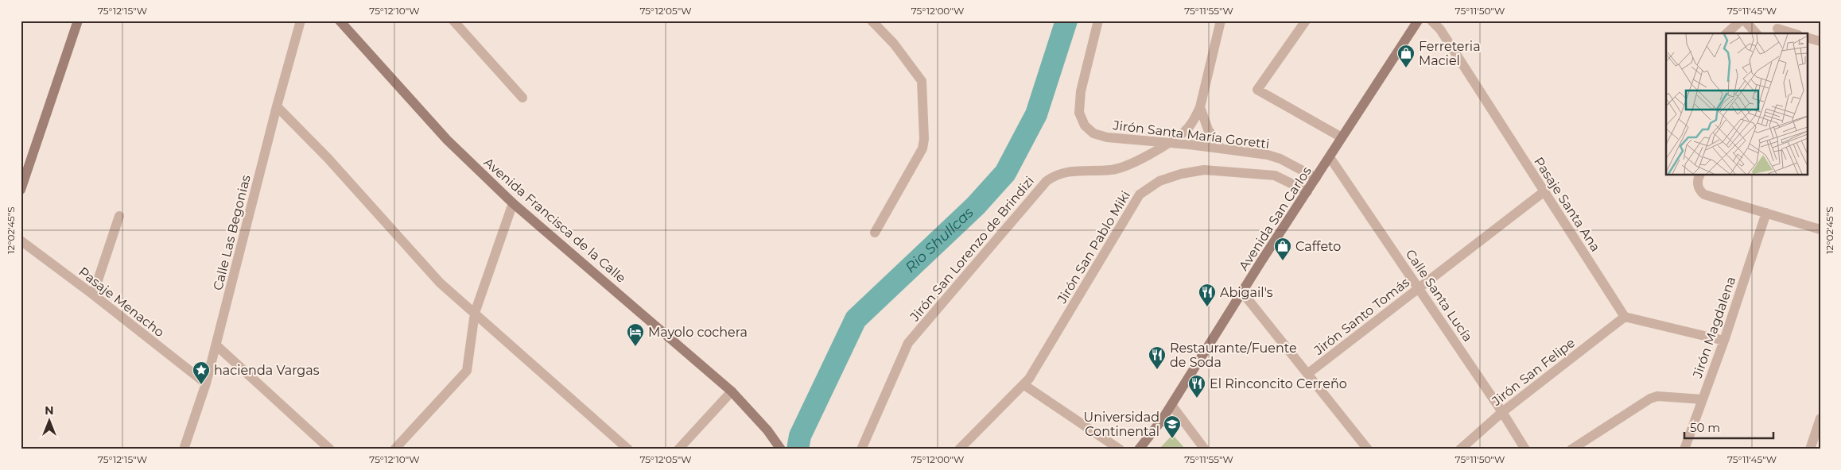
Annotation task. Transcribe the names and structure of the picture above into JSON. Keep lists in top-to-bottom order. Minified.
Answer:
{"streets":{"main road":["Avenida San Carlos","Avenida Francisca de la Calle"],"street":["Jirón Santa María Goretti","Pasaje Santa Ana","Calle Las Begonias","Jirón San Pablo Miki","Jirón San Lorenzo de Brindizi","Calle Santa Lucía","Pasaje Menacho","Jirón Santo Tomás","Jirón Magdalena","Jirón San Felipe"]},"crossings":[["Jirón Santa María Goretti","Avenida San Carlos"],["Jirón Santa María Goretti","Jirón San Lorenzo de Brindizi"],["Pasaje Santa Ana","Jirón Santo Tomás"],["Pasaje Santa Ana","Jirón San Felipe"],["Avenida San Carlos","Jirón San Pablo Miki"],["Avenida San Carlos","Calle Santa Lucía"],["Calle Las Begonias","Pasaje Menacho"],["Calle Santa Lucía","Jirón Santo Tomás"],["Calle Santa Lucía","Jirón San Felipe"]],"water":["Rio Shullcas"],"places":{"shop":["Ferreteria Maciel","Caffeto"],"restaurant":["Abigail's","Restaurante/Fuente de Soda","El Rinconcito Cerreño"],"hotel":["Mayolo cochera"],"place":["hacienda Vargas"],"school or university":["Universidad Continental"]},"scale_bar":"50 m","north":"top","coordinates":["75°12'15\"W","75°12'10\"W","75°12'05\"W","75°12'00\"W","75°11'55\"W","75°11'50\"W","75°11'45\"W","12°02'45\"S"]}
